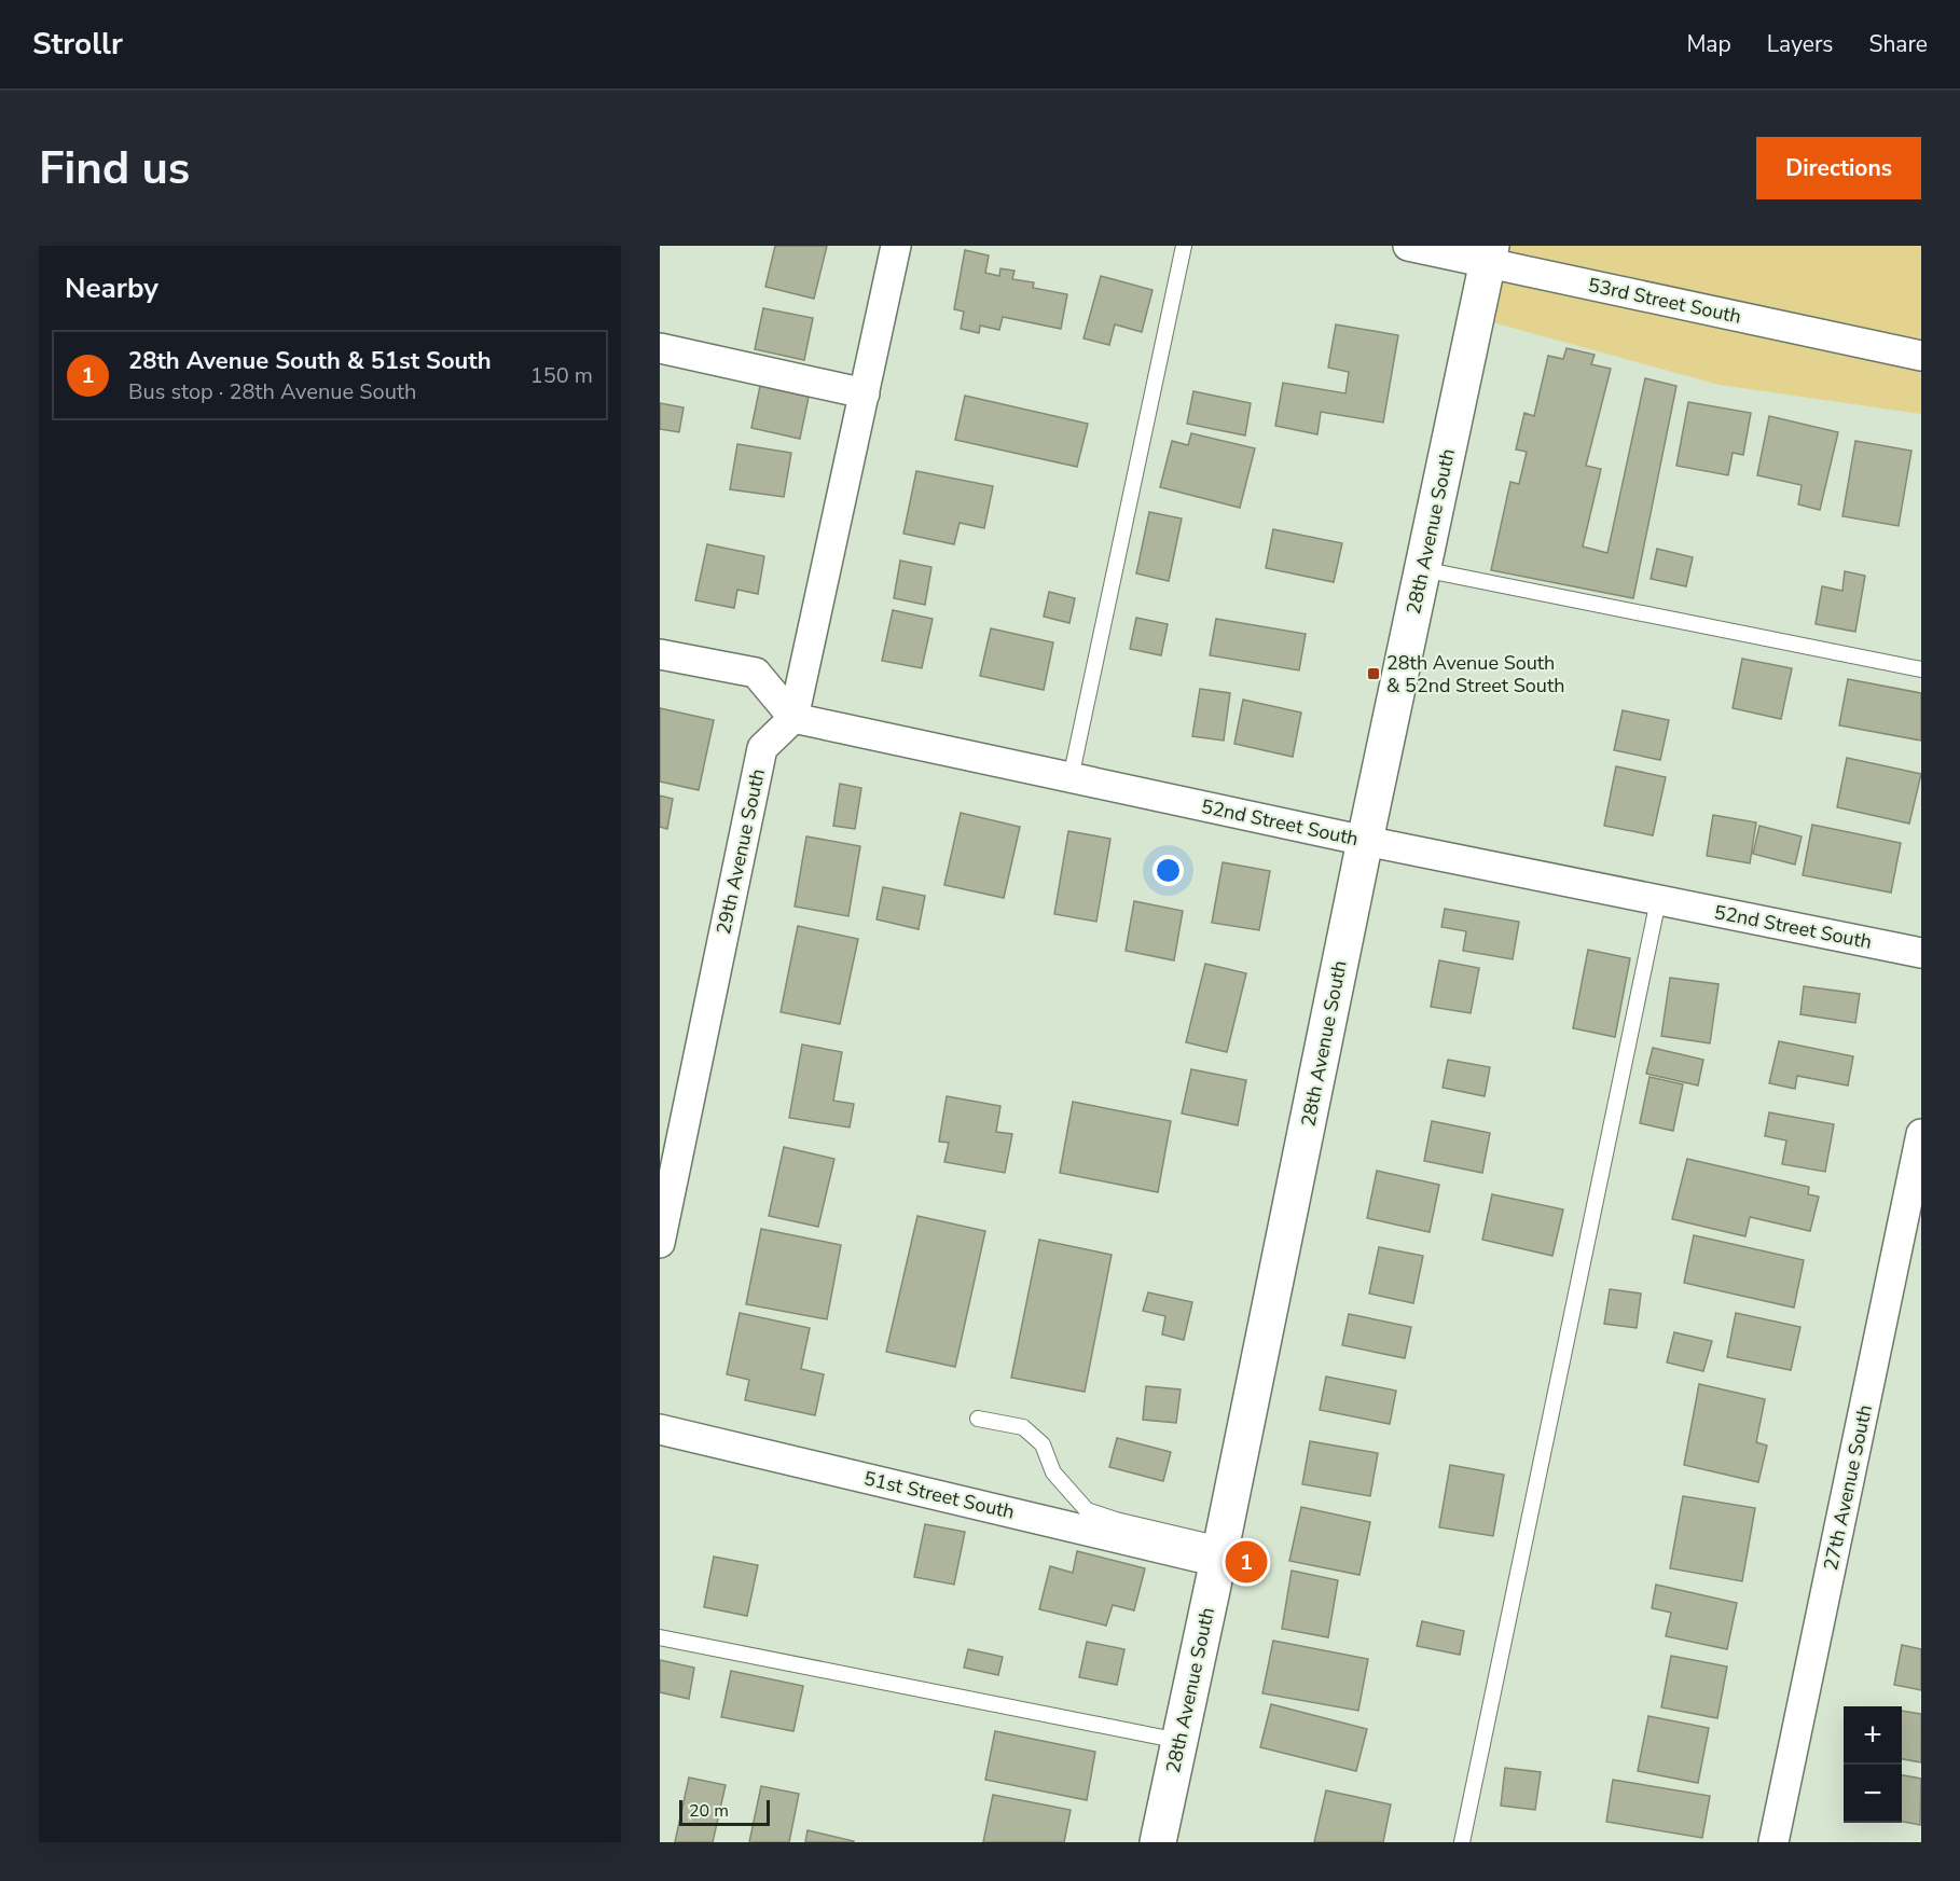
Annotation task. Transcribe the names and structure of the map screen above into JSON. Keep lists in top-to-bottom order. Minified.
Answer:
{"streets":{"street":["53rd Street South","28th Avenue South","52nd Street South","29th Avenue South","27th Avenue South","51st Street South"]},"crossings":[["53rd Street South","28th Avenue South"],["28th Avenue South","52nd Street South"],["28th Avenue South","51st Street South"],["52nd Street South","29th Avenue South"]],"places":{"transit":["28th Avenue South & 52nd Street South"]},"scale_bar":"20 m","page":{"header":"Strollr","nav":["Map","Layers","Share"],"buttons":"Directions","title":"Find us","heading":"Nearby","list":[{"mark":"1","name":"28th Avenue South & 51st South","note":"Bus stop · 28th Avenue South","value":"150 m"}],"pins":"1","map_buttons":["+","−"],"scale":"20 m"}}
